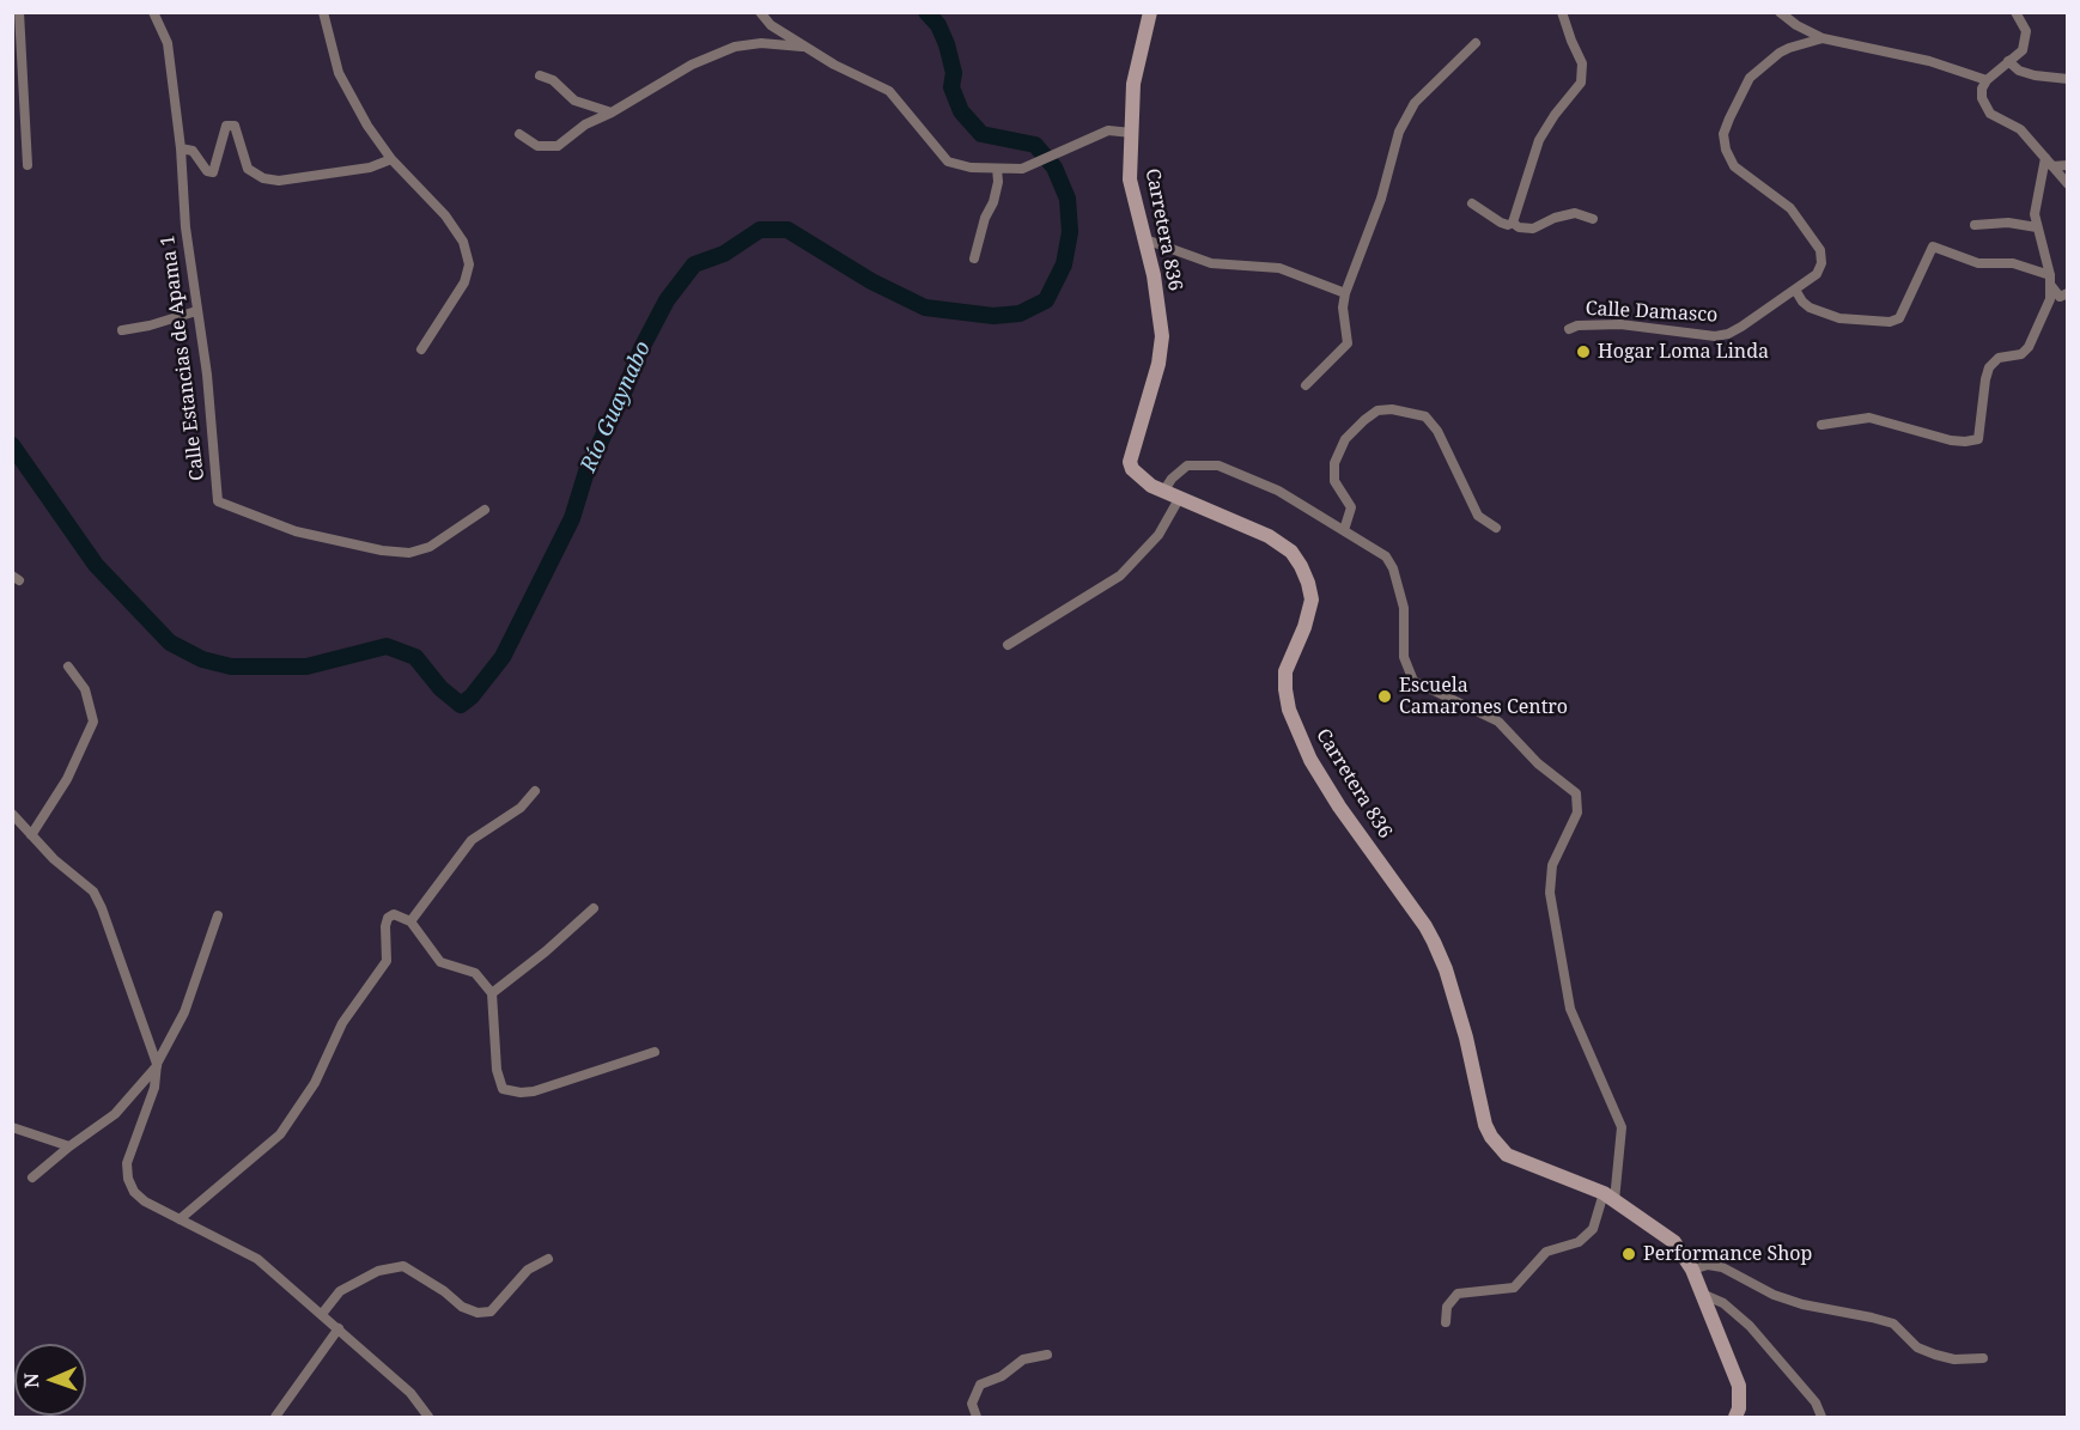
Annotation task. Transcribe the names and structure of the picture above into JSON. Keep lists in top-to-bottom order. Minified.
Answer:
{"streets":{"street":["Carretera 836","Calle Damasco","Calle Estancias de Apama 1"]},"water":["Río Guaynabo"],"places":["Hogar Loma Linda","Escuela Camarones Centro","Performance Shop"],"north":"left"}
